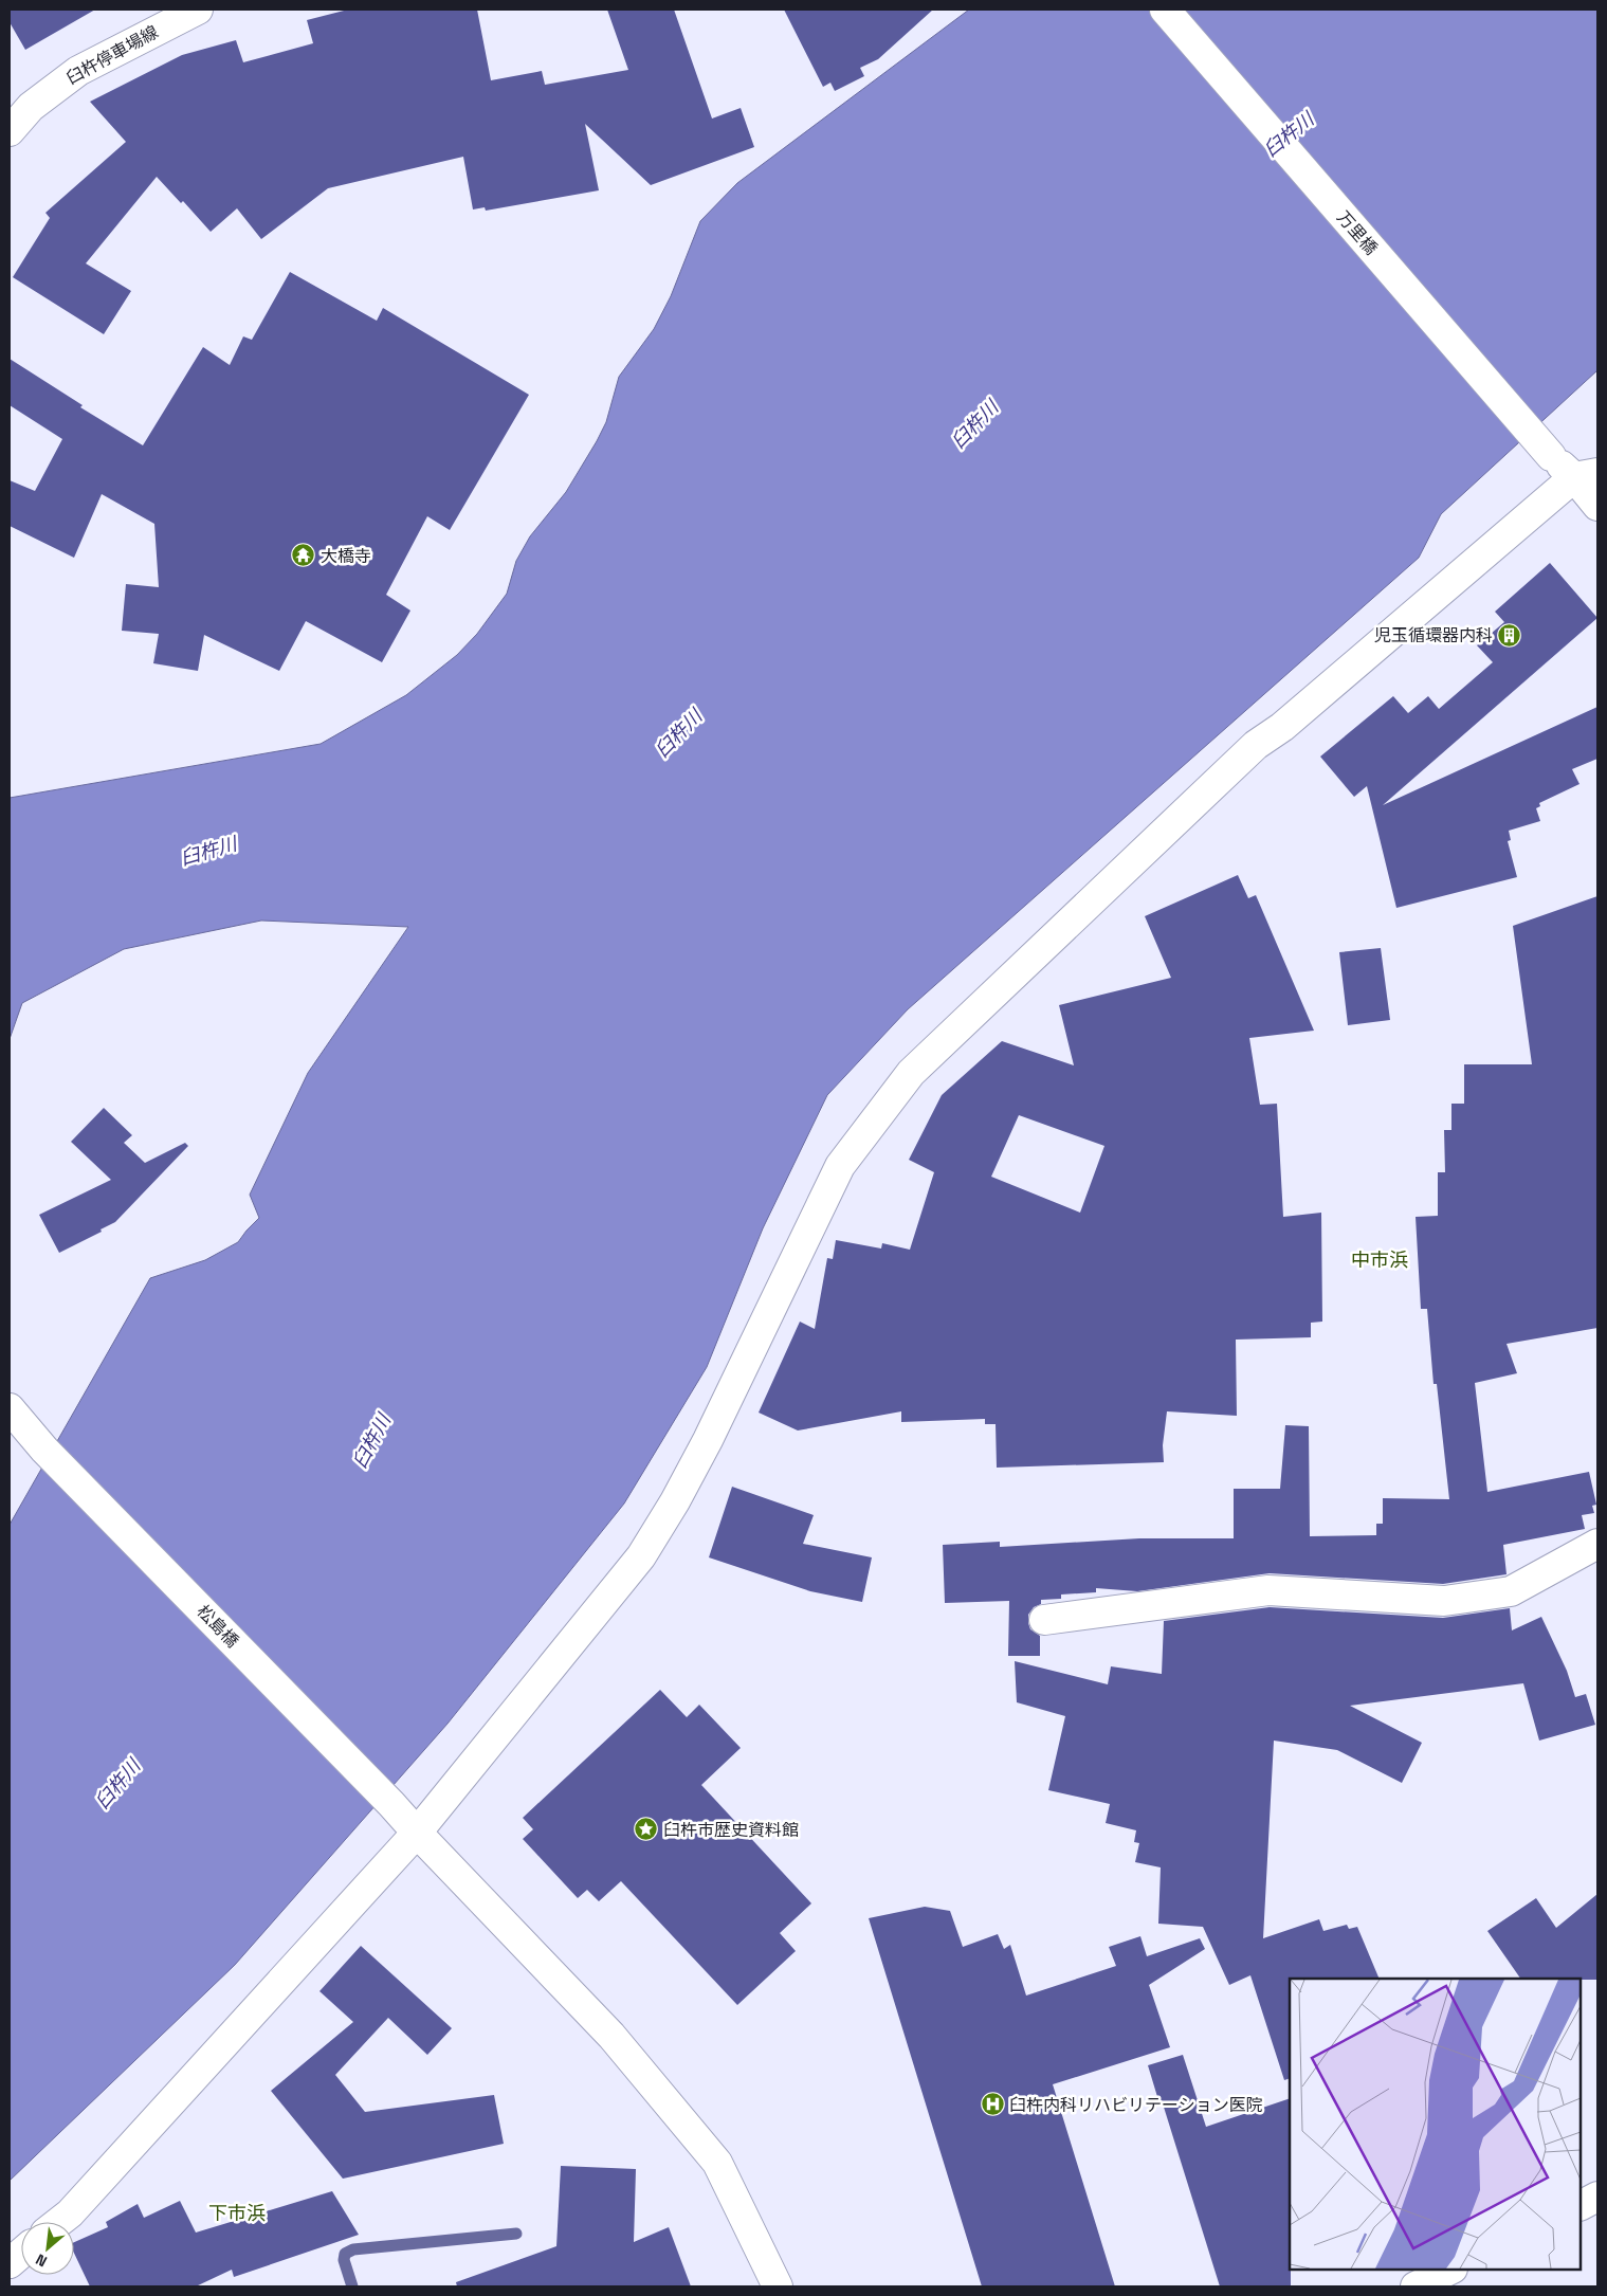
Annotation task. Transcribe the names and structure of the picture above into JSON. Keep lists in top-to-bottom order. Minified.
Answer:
{"streets":{"street":["臼杵停車場線","万里橋","松島橋"]},"districts":["中市浜","下市浜"],"water":["臼杵川"],"places":{"temple":["大橋寺"],"building":["児玉循環器内科"],"place":["臼杵市歴史資料館"],"hospital":["臼杵内科リハビリテーション医院"]},"north":"bottom left"}
